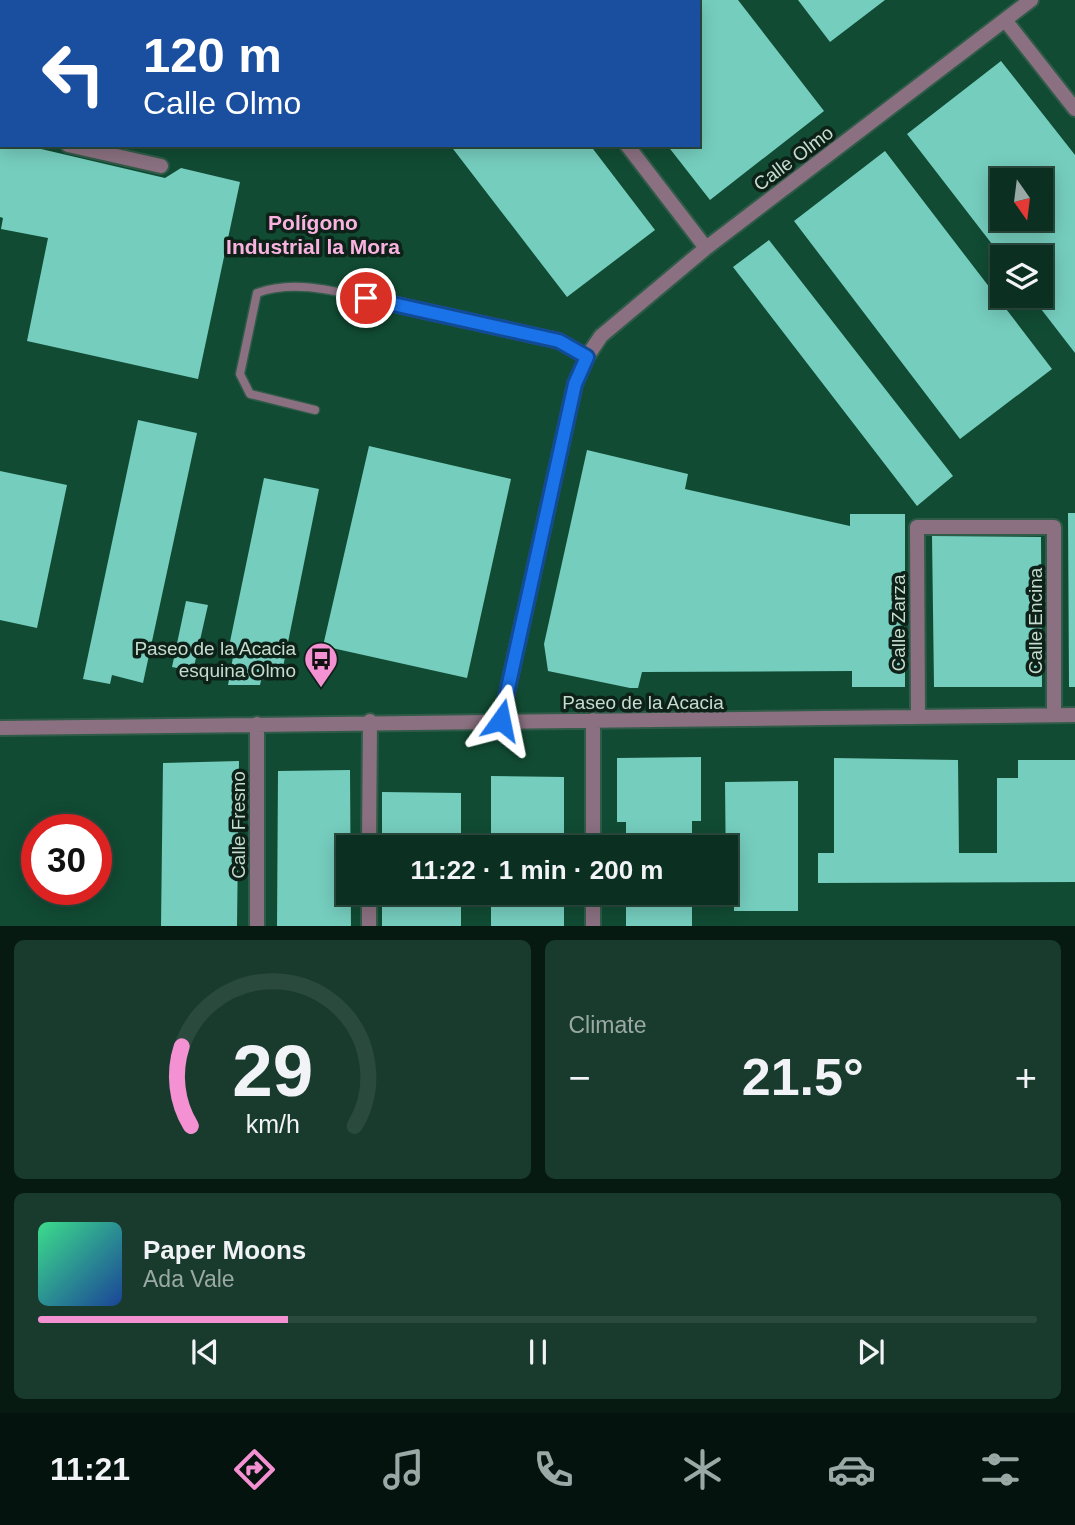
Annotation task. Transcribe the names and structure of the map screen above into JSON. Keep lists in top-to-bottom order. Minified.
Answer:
{"streets":{"street":["Calle Olmo","Calle Encina","Calle Zarza","Paseo de la Acacia","Calle Fresno"]},"crossings":[["Calle Olmo","Paseo de la Acacia"],["Calle Encina","Calle Zarza"],["Calle Encina","Paseo de la Acacia"],["Calle Zarza","Paseo de la Acacia"],["Paseo de la Acacia","Calle Fresno"]],"districts":["Polígono Industrial la Mora"],"places":{"bus stop":["Paseo de la Acacia esquina Olmo"]},"north":"bottom","page":{"turn":["120 m","Calle Olmo"],"limit":"30","trip":"11:22 · 1 min · 200 m","tile":"Climate","heat":["−","21.5°","+"],"song":["Paper Moons","Ada Vale"],"tabs":"11:21","gauge":["29","km/h"]}}
